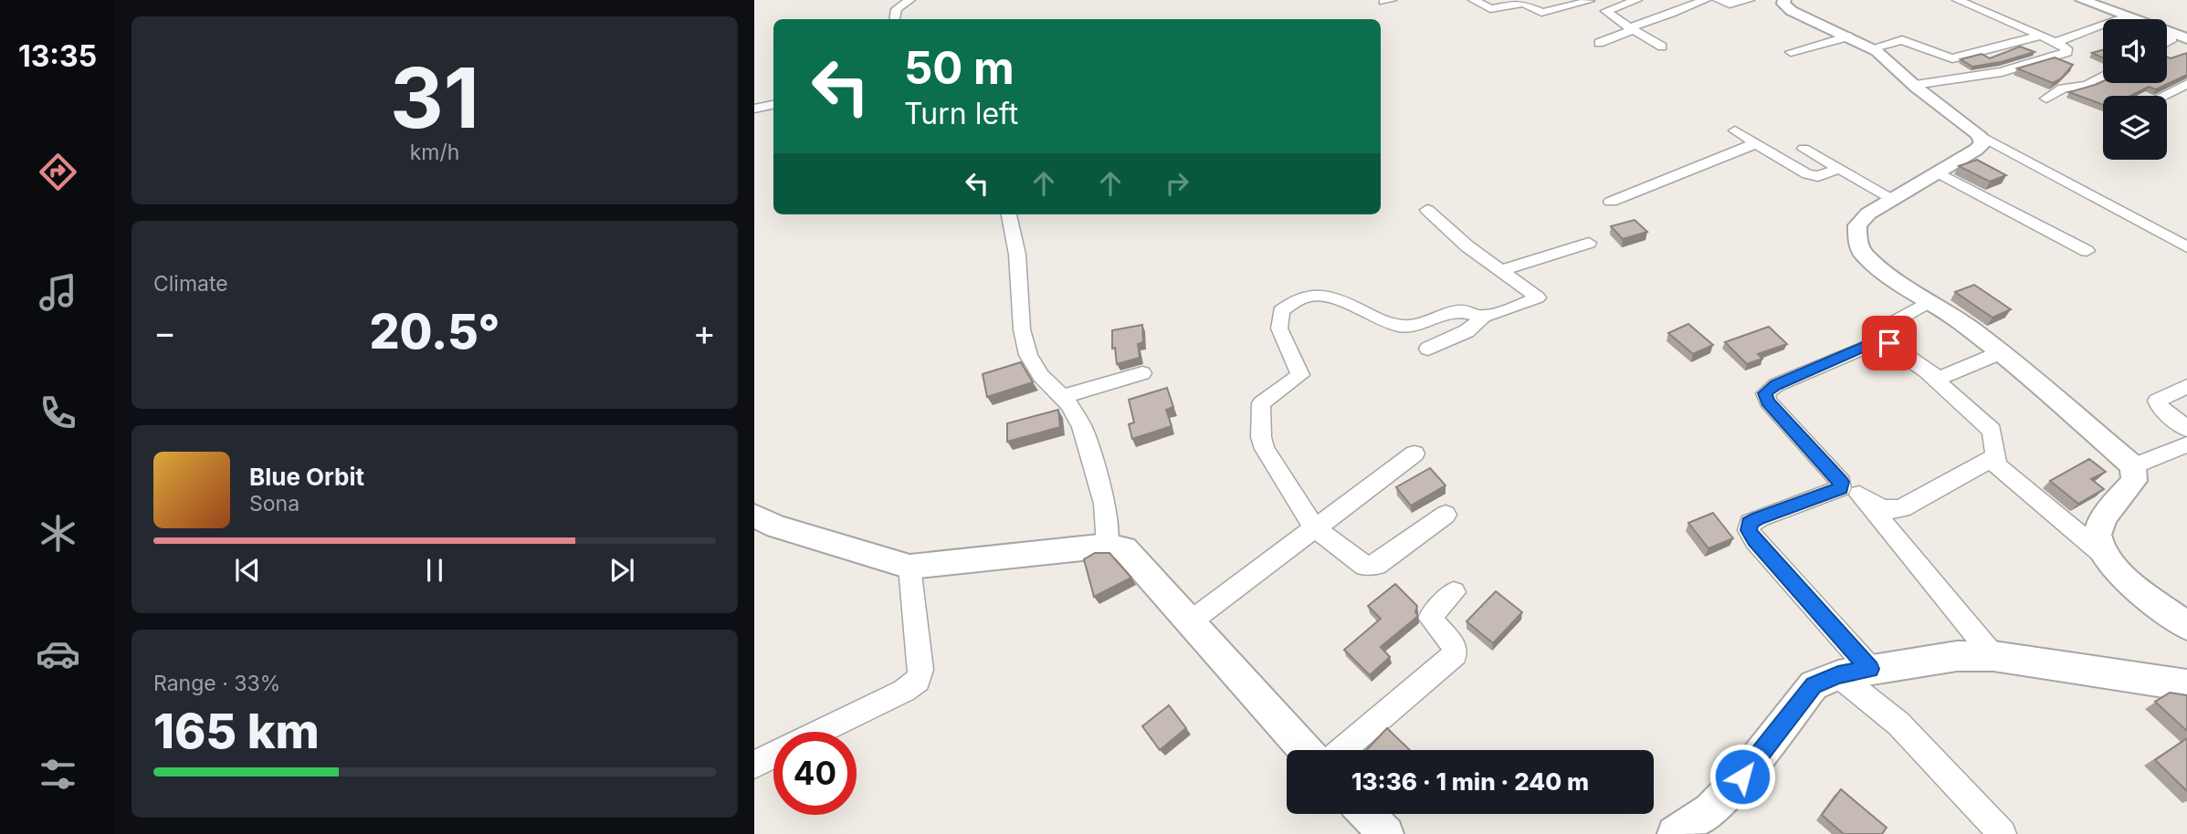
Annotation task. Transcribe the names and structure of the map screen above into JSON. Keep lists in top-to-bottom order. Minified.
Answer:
{"page":{"tabs":"13:35","tile":[["31","km/h"],"Climate",["Range · 33%","165 km"]],"turn":["50 m","Turn left"],"heat":["−","20.5°","+"],"song":["Blue Orbit","Sona"],"limit":"40","trip":"13:36 · 1 min · 240 m"}}
